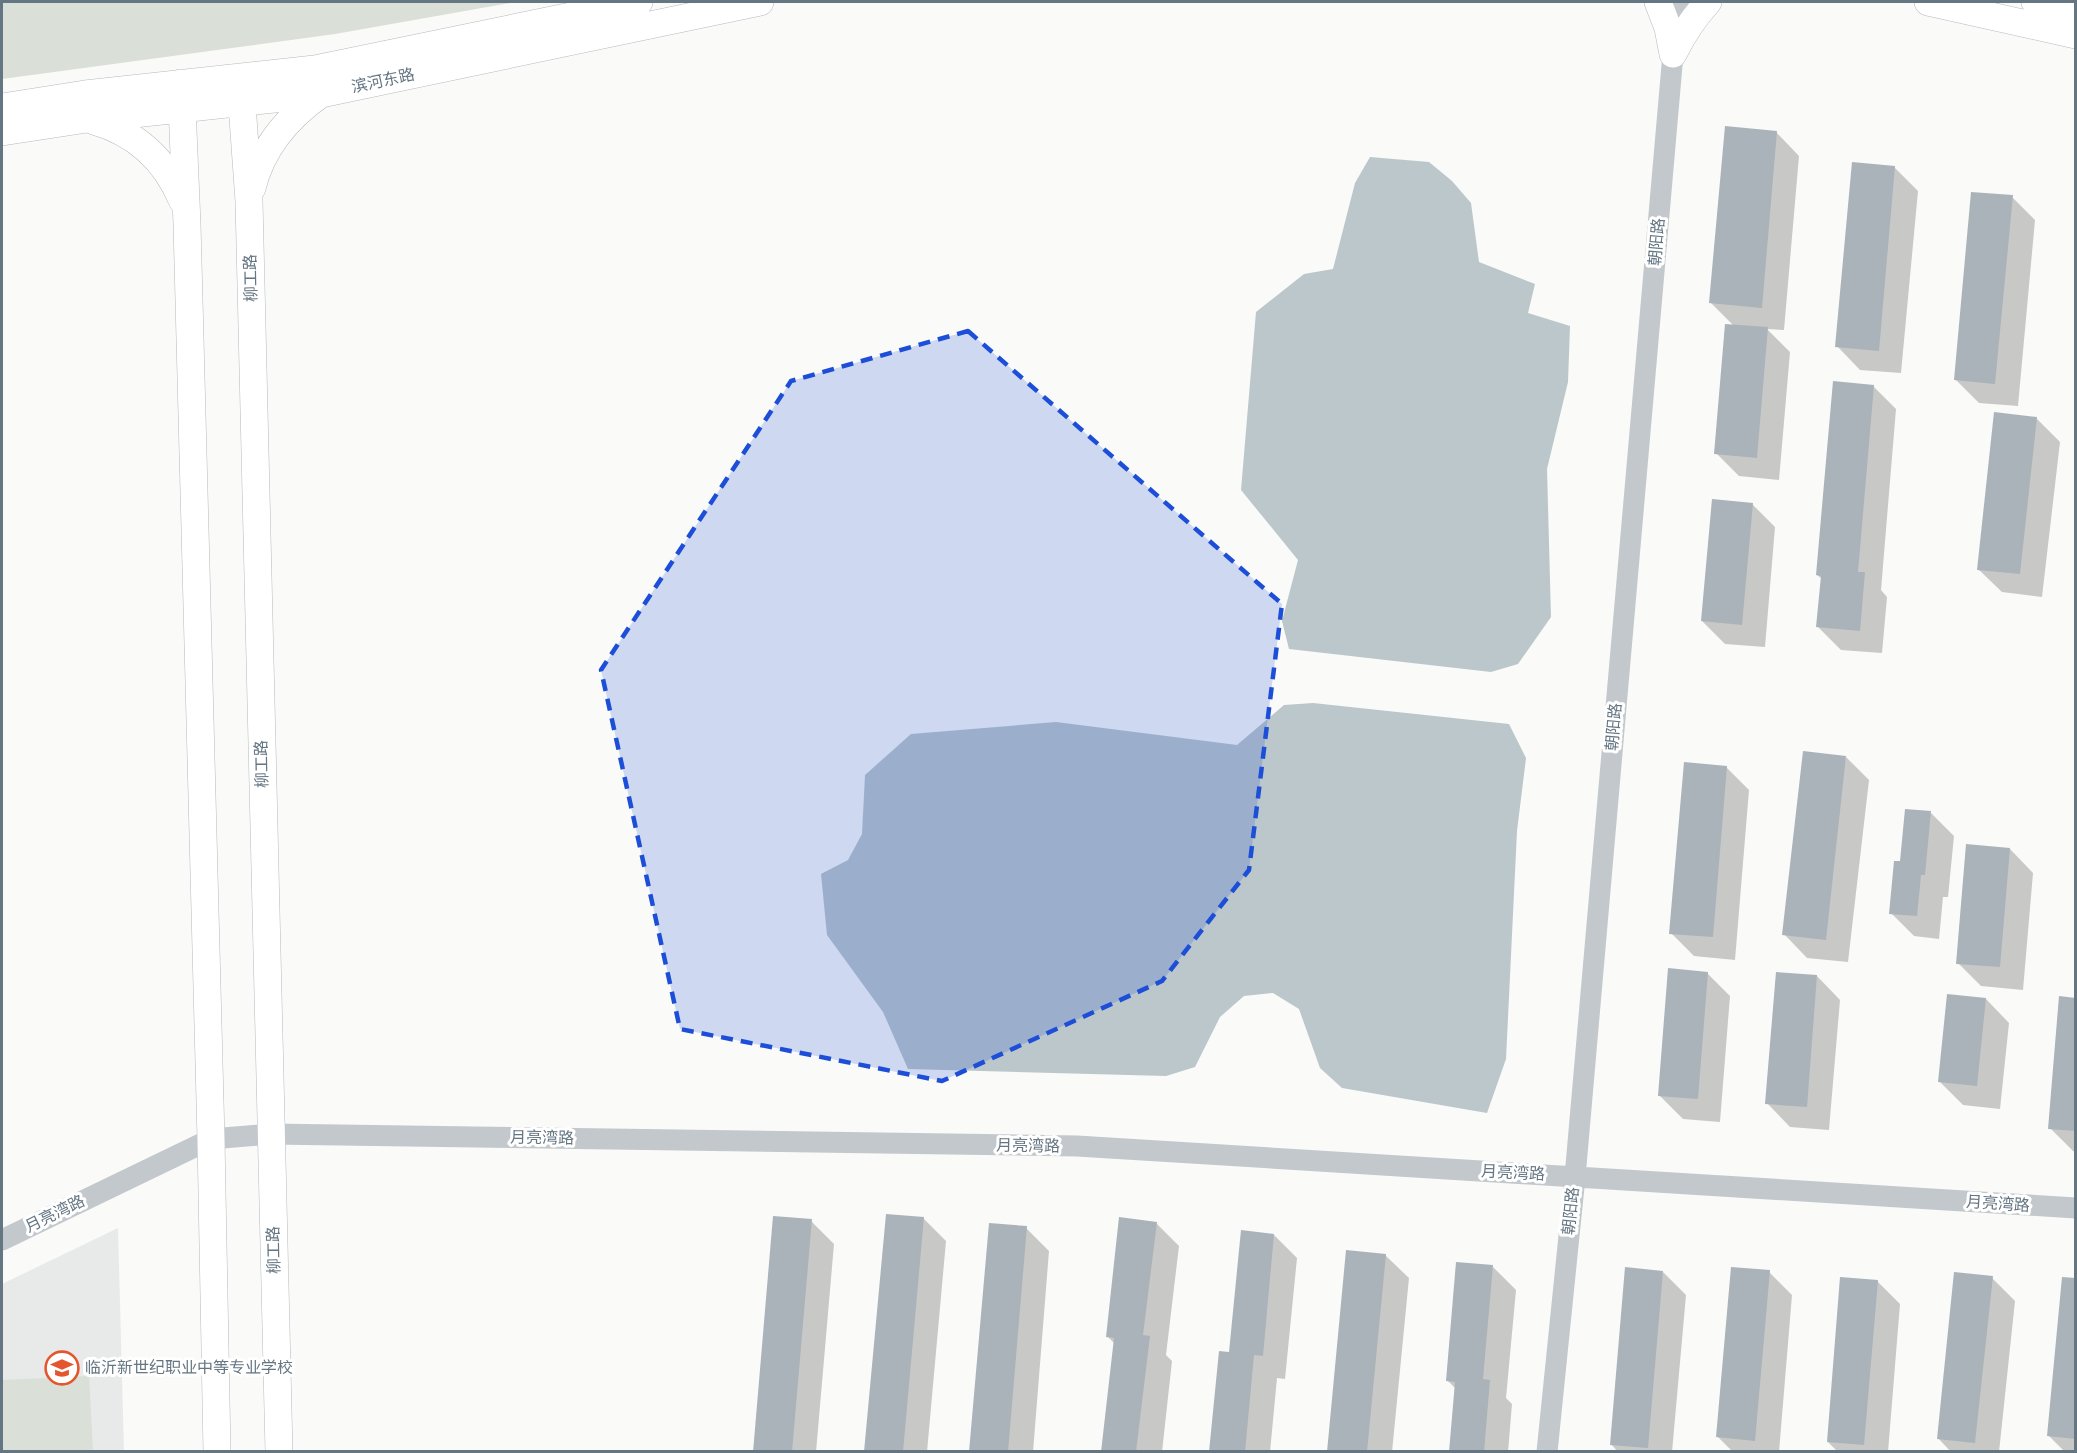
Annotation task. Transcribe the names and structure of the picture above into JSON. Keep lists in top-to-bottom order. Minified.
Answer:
{"streets":{"main road":["滨河东路","柳工路"],"street":["朝阳路","月亮湾路"]},"crossings":[["滨河东路","柳工路"],["朝阳路","月亮湾路"],["柳工路","月亮湾路"]],"places":{"school or university":["临沂新世纪职业中等专业学校"]}}
